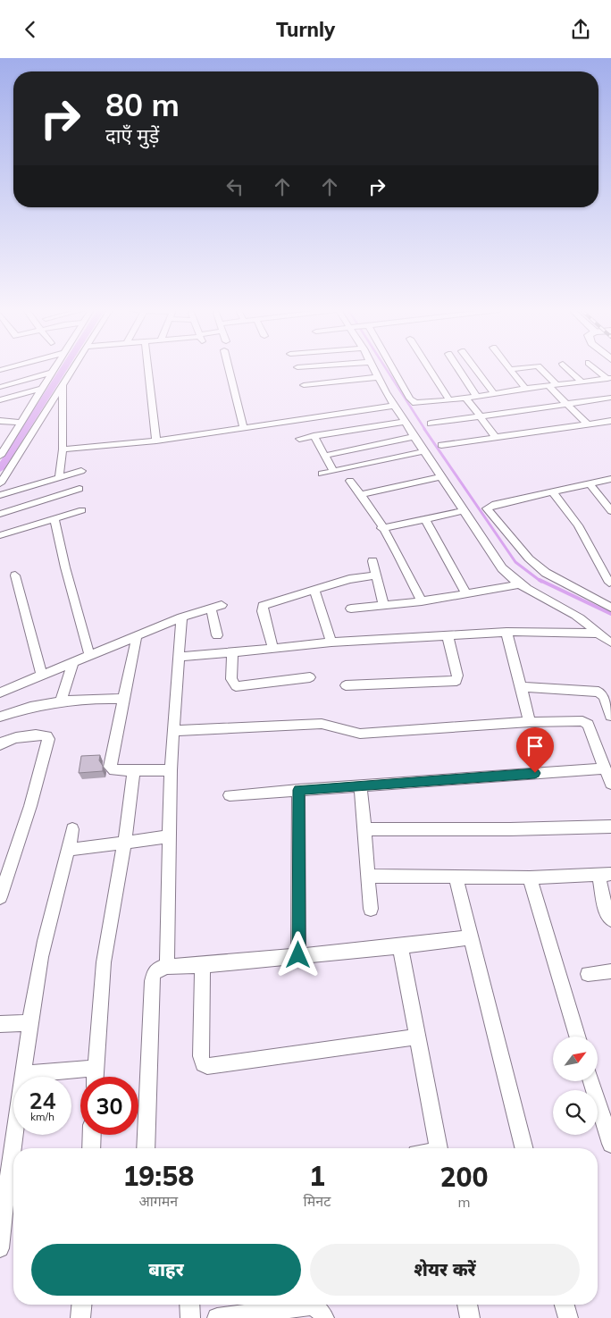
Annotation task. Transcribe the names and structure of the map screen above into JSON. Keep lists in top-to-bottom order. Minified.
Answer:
{"north":"top right","page":{"header":"Turnly","turn":["80 m","दाएँ मुड़ें"],"speed":"24 km/h","limit":"30","eta":["19:58","आगमन","1","मिनट","200","m"],"buttons":["बाहर","शेयर करें"]}}
